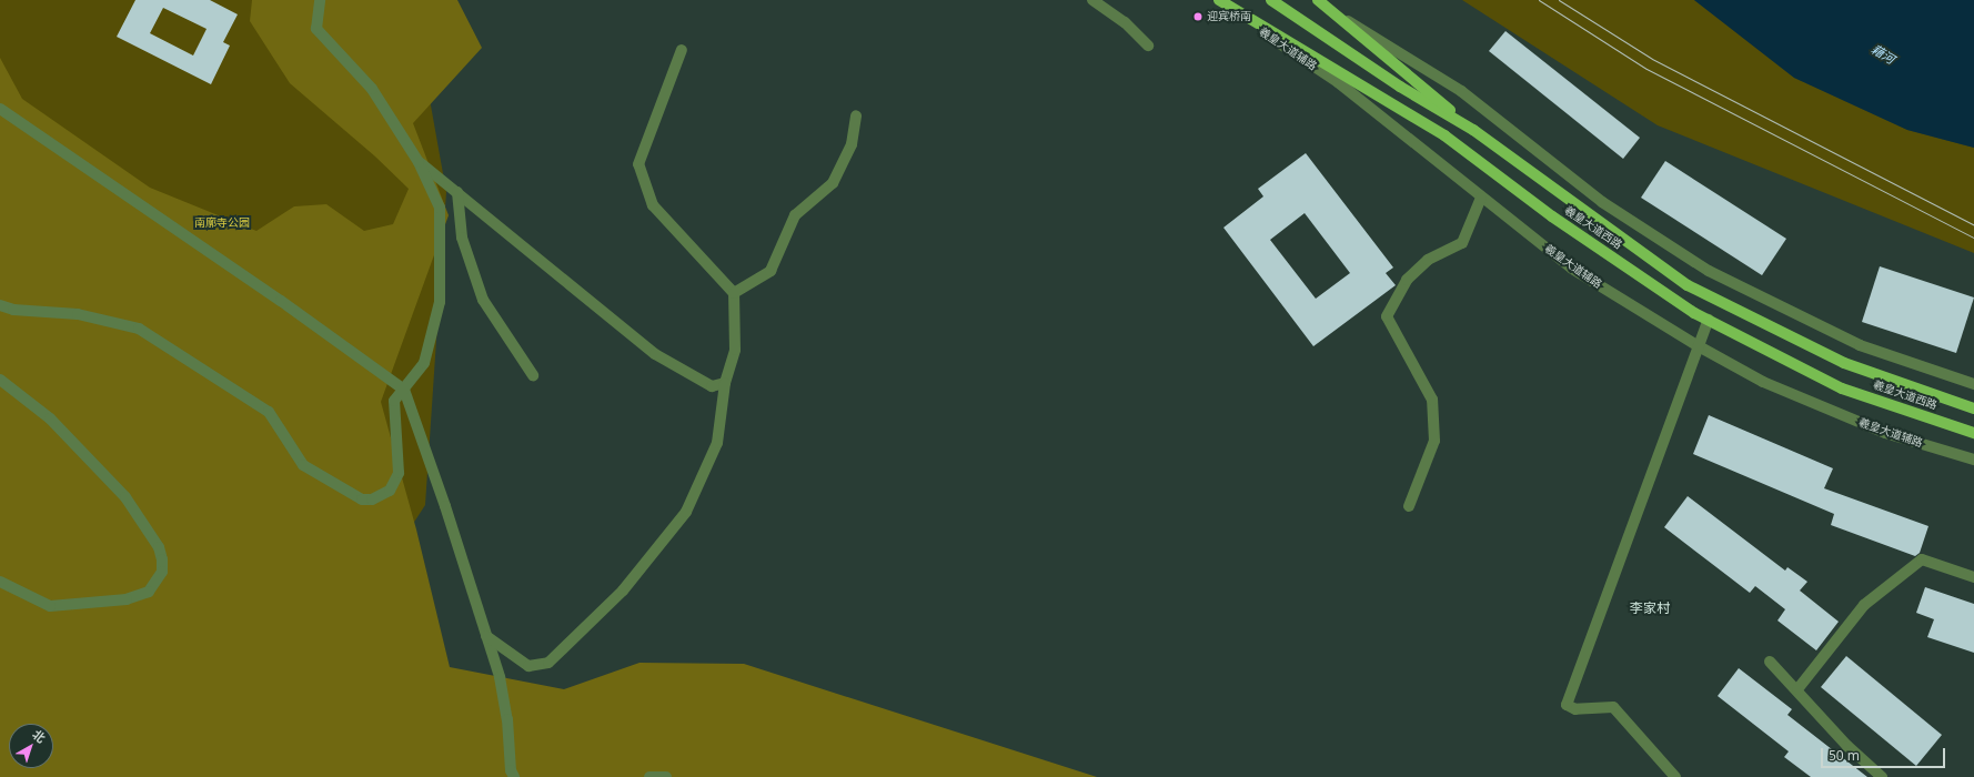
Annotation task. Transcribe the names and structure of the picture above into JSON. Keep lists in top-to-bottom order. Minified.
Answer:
{"streets":{"main road":["羲皇大道西路"],"street":["羲皇大道辅路"]},"districts":["李家村"],"water":["藉河"],"parks":["南廓寺公园"],"places":["迎宾桥南"],"scale_bar":"50 m","north":"top right"}
